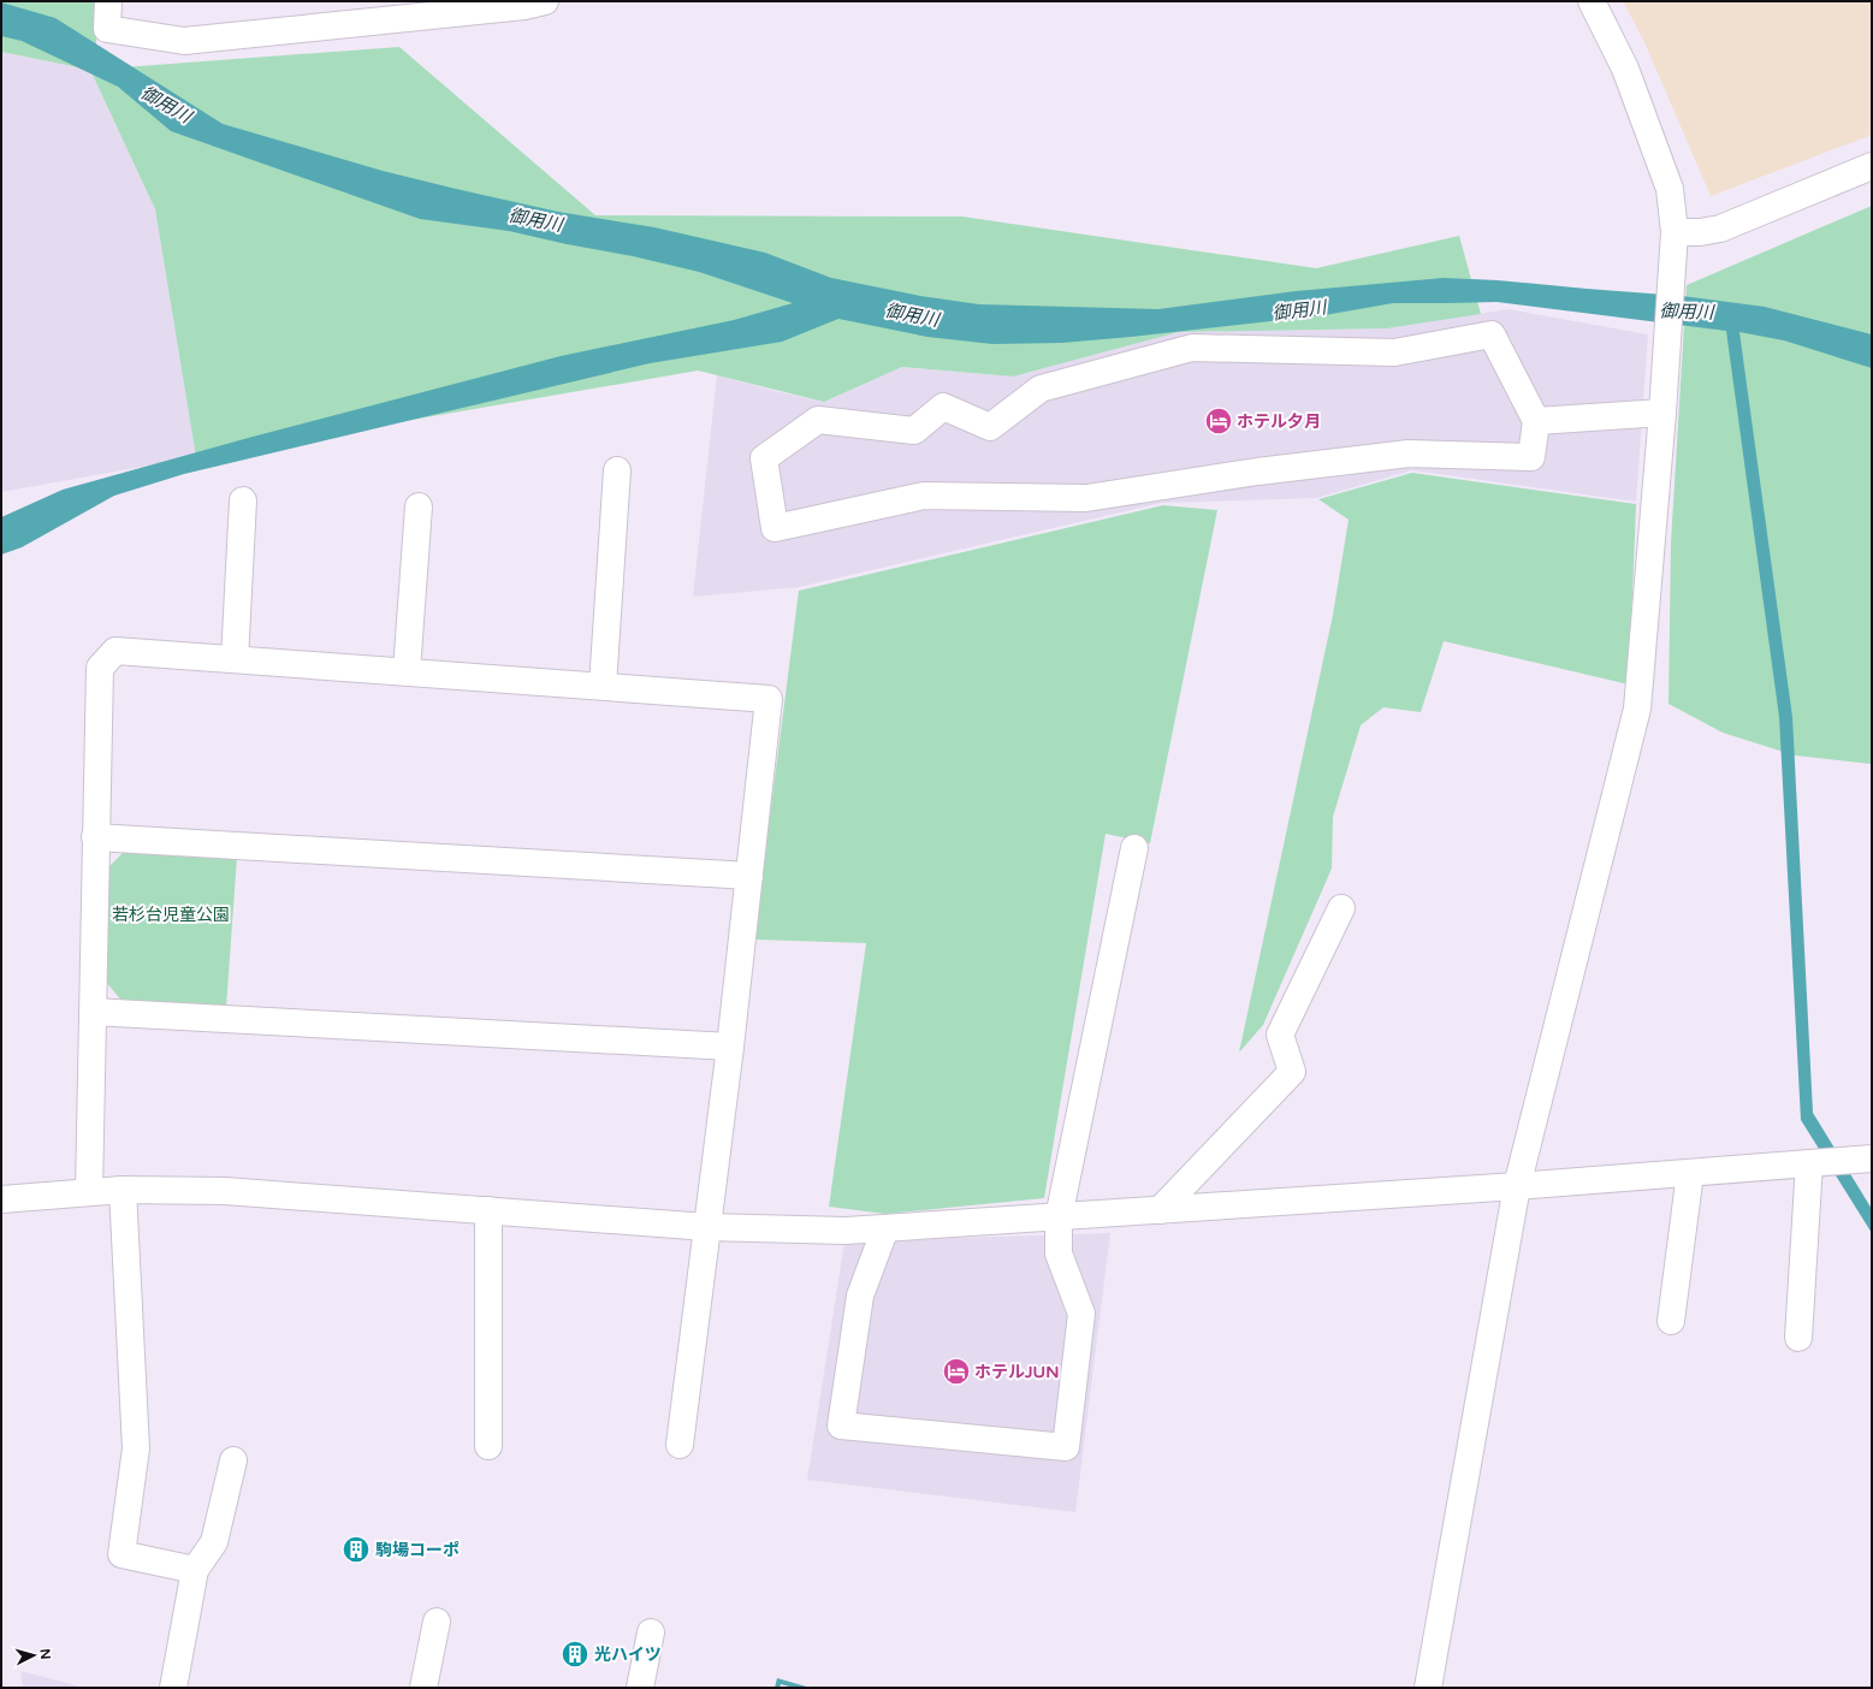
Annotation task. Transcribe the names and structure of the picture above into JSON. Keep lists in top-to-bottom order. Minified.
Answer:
{"water":["御用川"],"parks":["若杉台児童公園"],"places":{"hotel":["ホテル夕月","ホテルJUN"],"building":["駒場コーポ","光ハイツ"]},"north":"right"}
